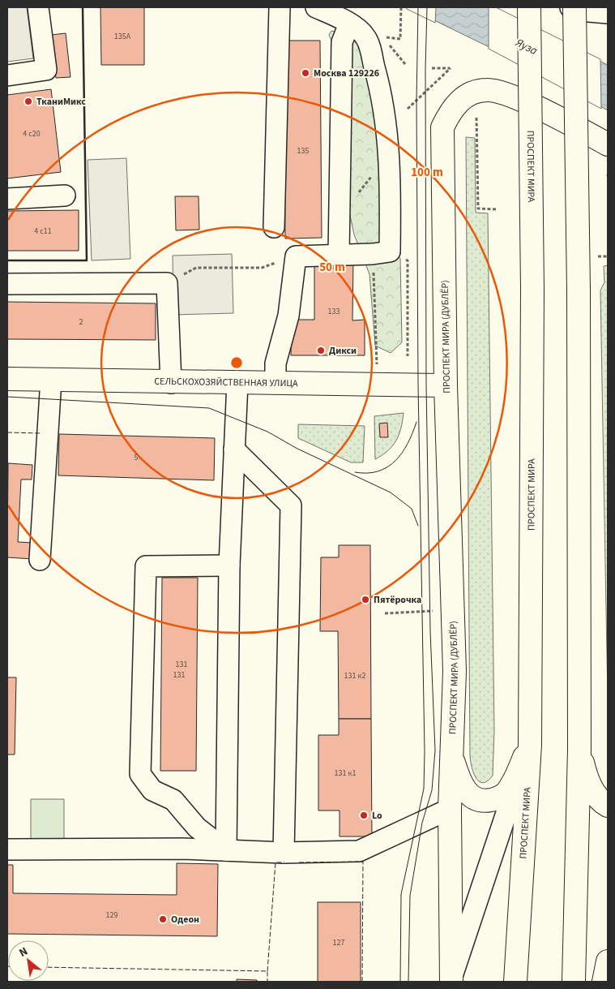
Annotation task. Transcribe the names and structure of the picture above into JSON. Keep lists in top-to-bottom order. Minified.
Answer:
{"streets":{"main road":["ПРОСПЕКТ МИРА","ПРОСПЕКТ МИРА (ДУБЛЁР)","СЕЛЬСКОХОЗЯЙСТВЕННАЯ УЛИЦА"]},"crossings":[["ПРОСПЕКТ МИРА","ПРОСПЕКТ МИРА (ДУБЛЁР)"],["ПРОСПЕКТ МИРА (ДУБЛЁР)","СЕЛЬСКОХОЗЯЙСТВЕННАЯ УЛИЦА"]],"water":["Яуза"],"places":["Москва 129226","ТканиМикс","Дикси","Пятёрочка","Lo","Одеон"],"house_numbers":["135А","4 с20","135","4 с11","133","2","5","131","131","131 к2","131 к1","129","127"],"north":"top left","rings":["100 m","50 m"]}
